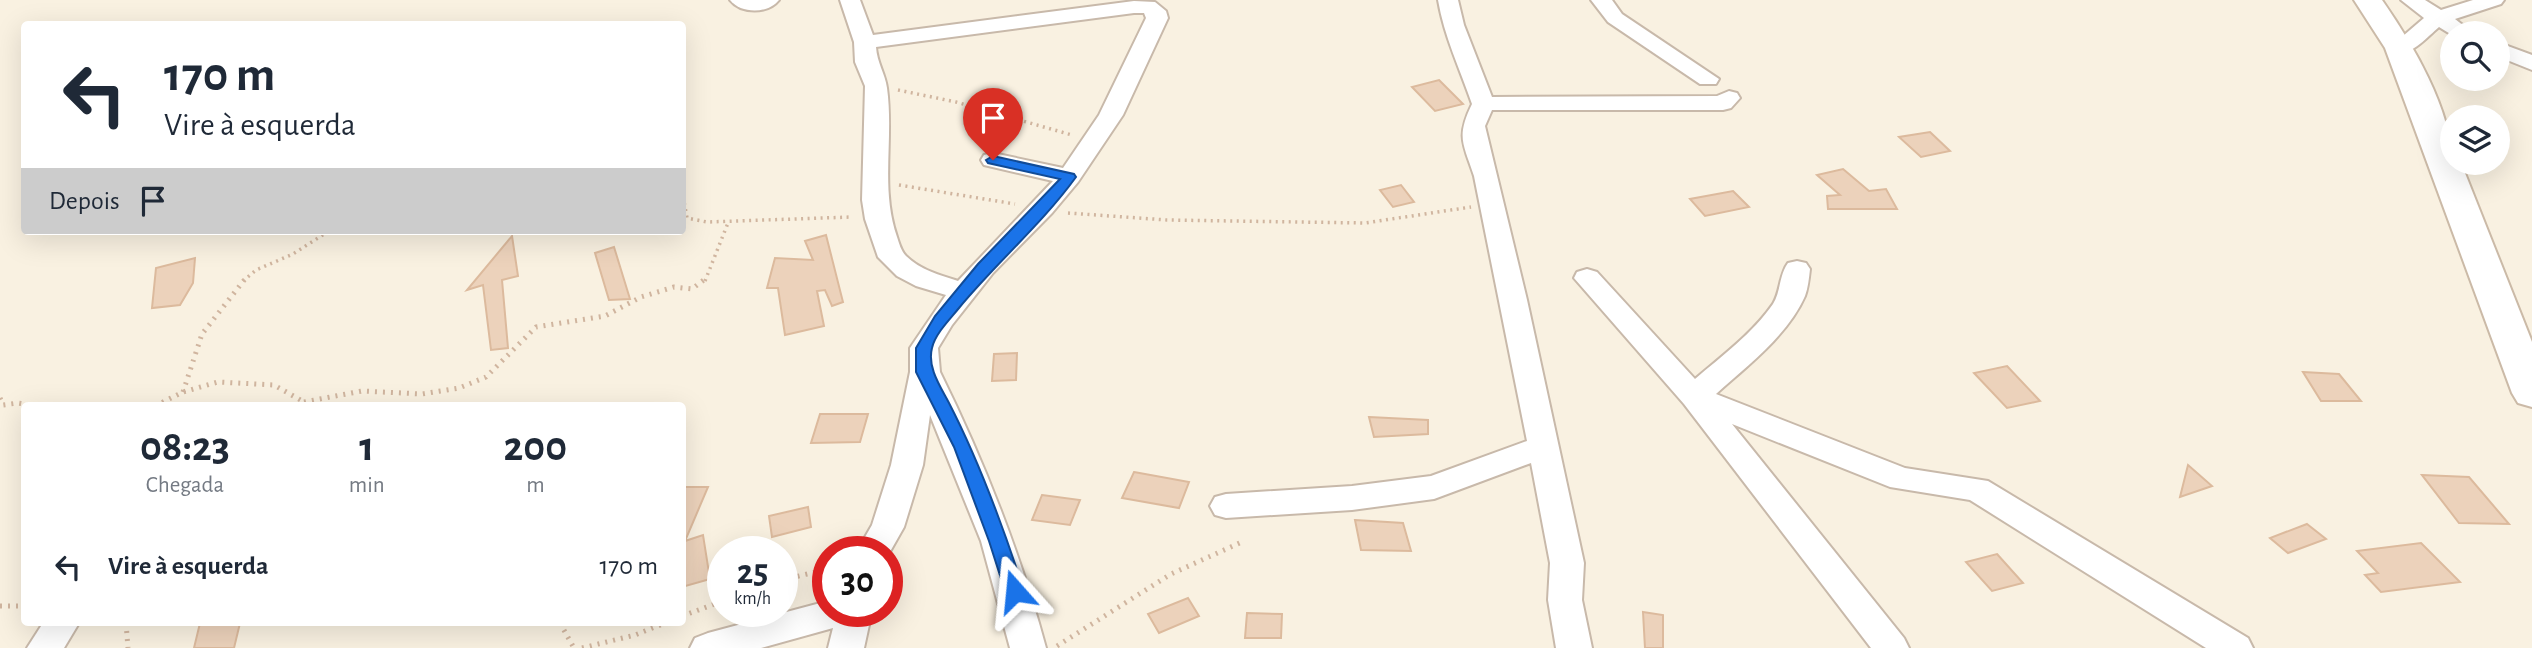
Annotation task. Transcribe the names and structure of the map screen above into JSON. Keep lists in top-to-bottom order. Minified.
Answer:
{"page":{"turn":["170 m","Vire à esquerda"],"then":"Depois","eta":["08:23","Chegada","1","min","200","m"],"list":[{"name":"Vire à esquerda","value":"170 m"}],"speed":"25 km/h","limit":"30"}}
